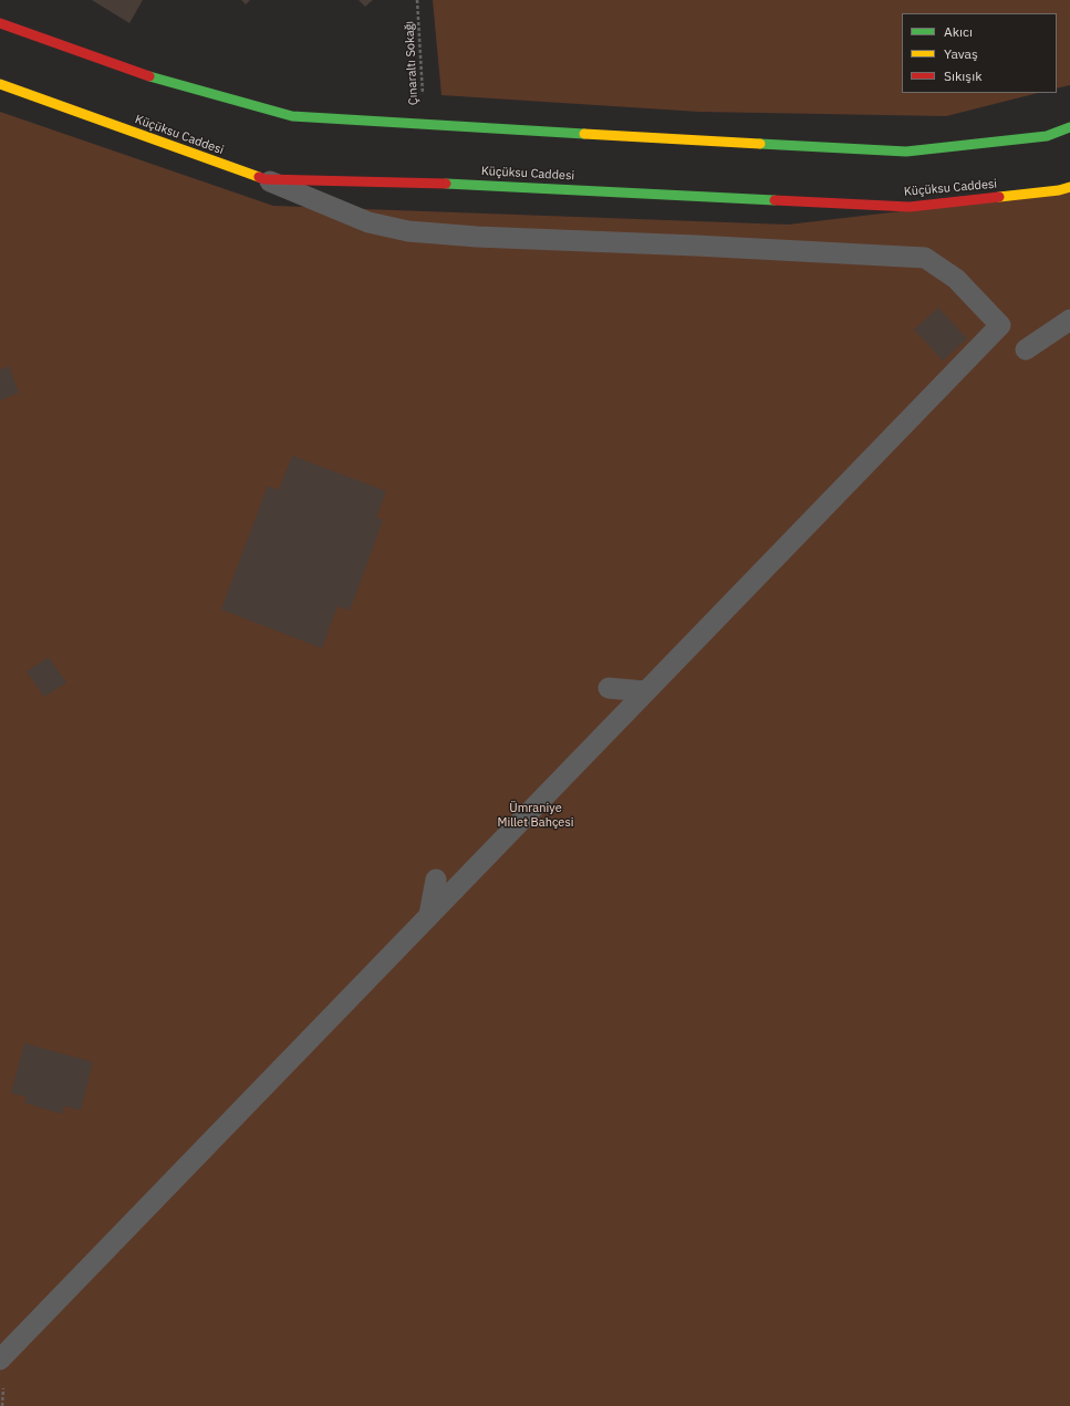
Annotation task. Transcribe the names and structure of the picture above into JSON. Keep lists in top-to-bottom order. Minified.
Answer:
{"streets":{"main road":["Küçüksu Caddesi"],"path":["Çınaraltı Sokağı"]},"parks":["Ümraniye Millet Bahçesi"],"legend":["Akıcı","Yavaş","Sıkışık"]}
